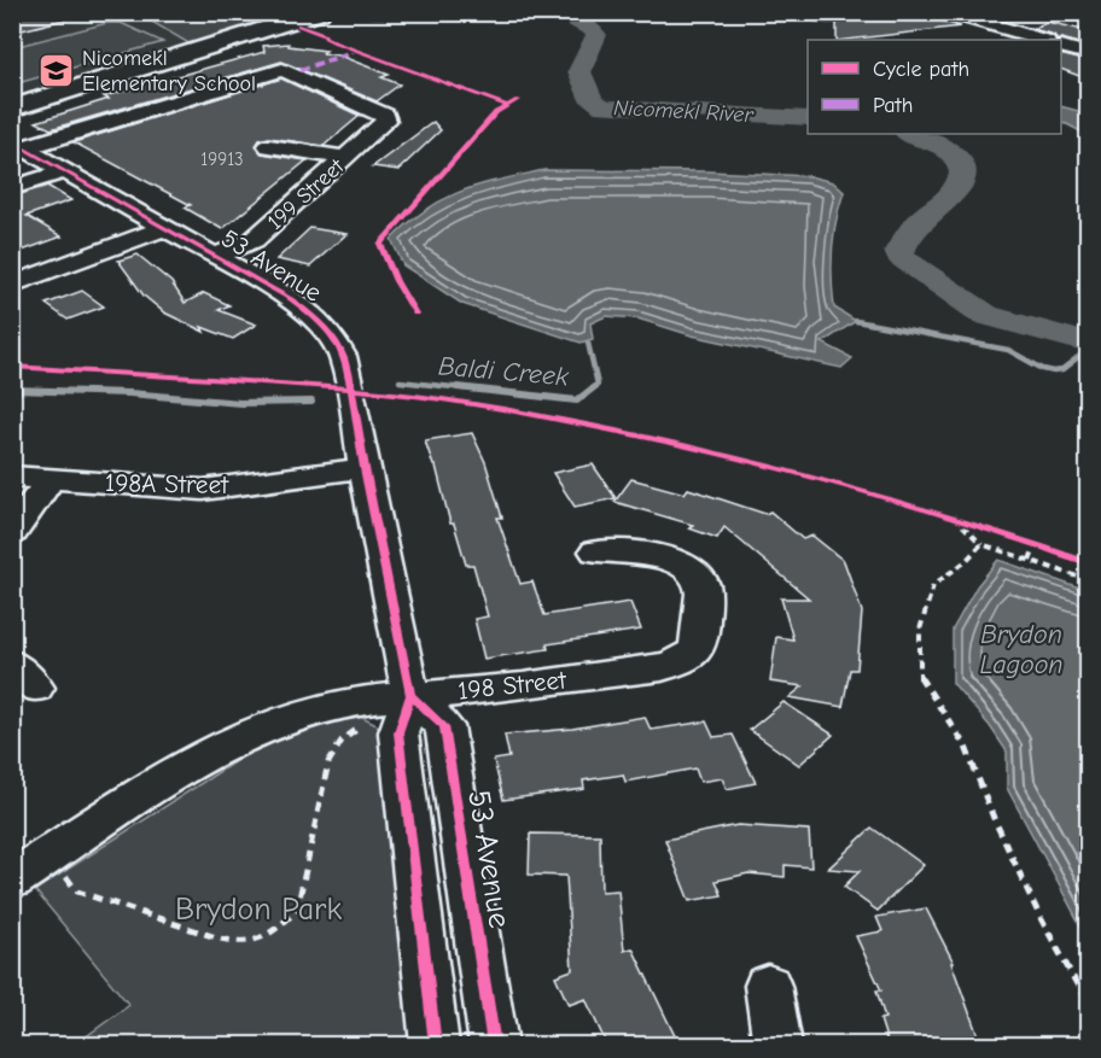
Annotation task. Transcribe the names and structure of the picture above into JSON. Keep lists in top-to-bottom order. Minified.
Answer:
{"streets":{"street":["199 Street","53 Avenue","198A Street","198 Street"]},"crossings":[["199 Street","53 Avenue"],["53 Avenue","198A Street"],["53 Avenue","198 Street"]],"water":["Nicomekl River","Baldi Creek","Brydon Lagoon"],"parks":["Brydon Park"],"places":{"school or university":["Nicomekl Elementary School"]},"house_numbers":["19913"],"legend":["Cycle path","Path"]}
